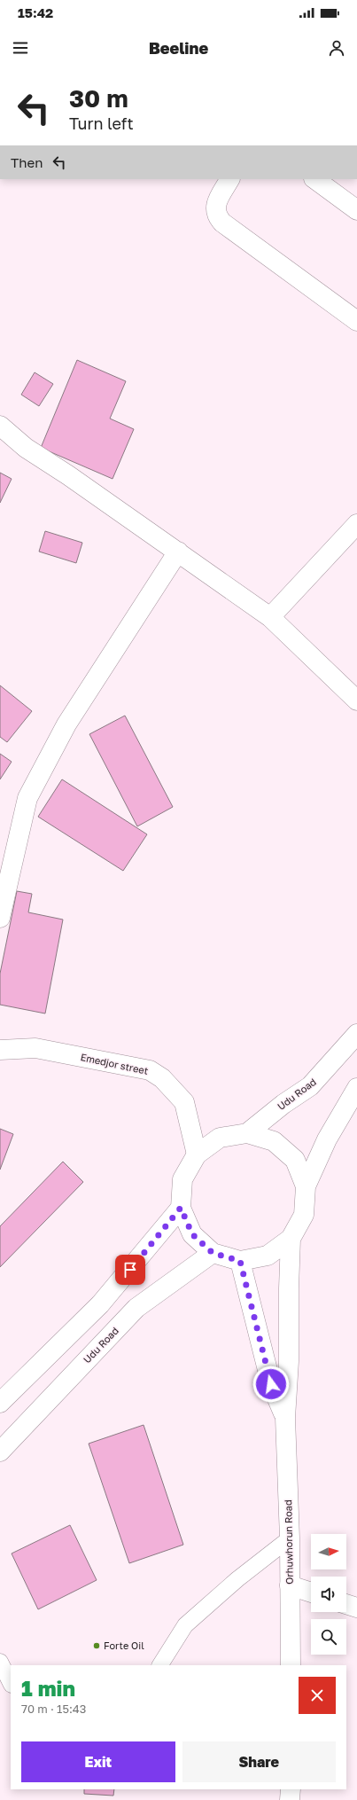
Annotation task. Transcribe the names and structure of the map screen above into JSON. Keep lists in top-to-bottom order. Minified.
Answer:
{"streets":{"street":["Emedjor street","Udu Road","Orhuwhorun Road"]},"crossings":[["Emedjor street","Udu Road"],["Emedjor street","Orhuwhorun Road"],["Udu Road","Orhuwhorun Road"]],"places":["Forte Oil"],"north":"right","page":{"status":"15:42","header":"Beeline","turn":["30 m","Turn left"],"then":"Then","heading":["1 min","70 m · 15:43"],"buttons":["Exit","Share"]}}
